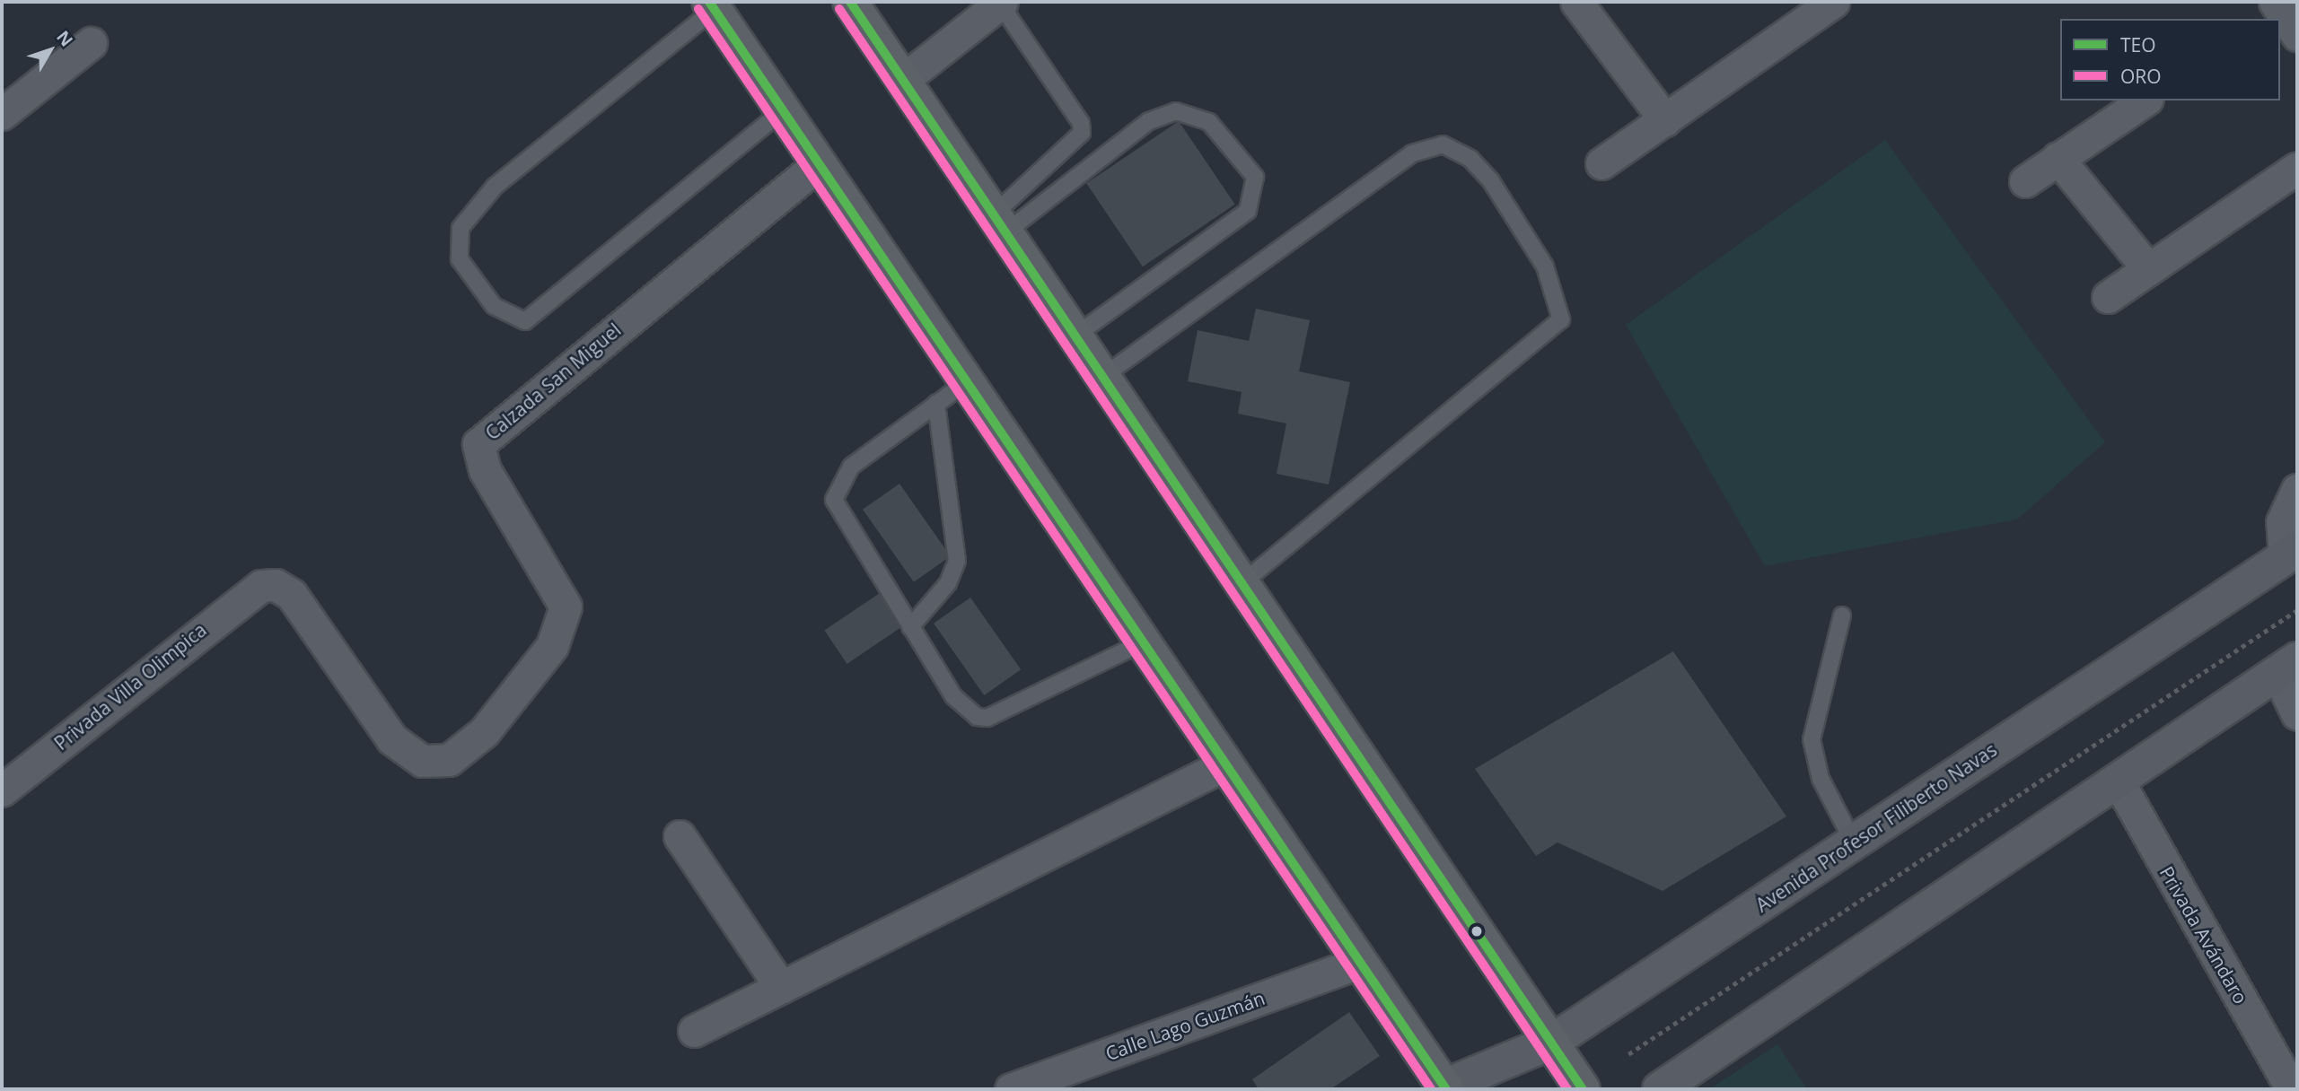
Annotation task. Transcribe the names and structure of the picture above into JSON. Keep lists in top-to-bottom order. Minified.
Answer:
{"streets":{"main road":["Avenida Profesor Filiberto Navas"],"street":["Calzada San Miguel","Privada Villa Olimpica","Privada Avándaro","Calle Lago Guzmán"]},"crossings":[["Calzada San Miguel","Privada Villa Olimpica"]],"lines":["transit line TEO","transit line ORO"],"legend":["TEO","ORO"],"north":"top right"}
